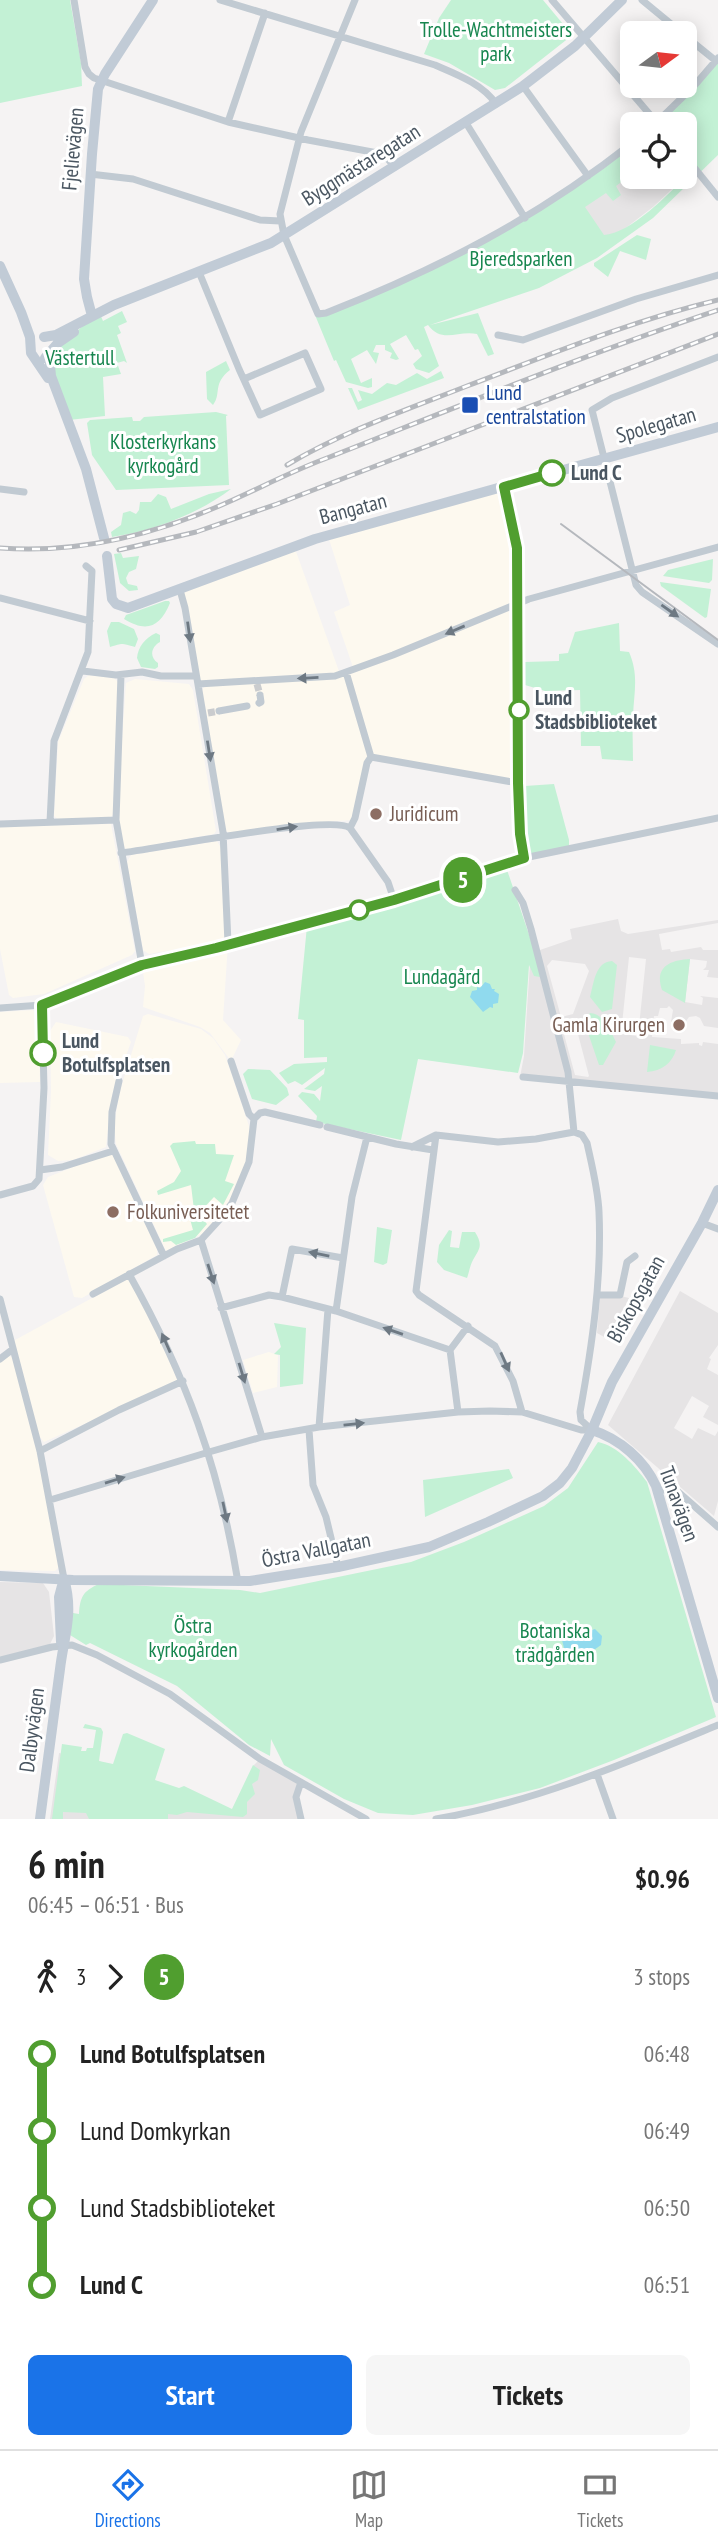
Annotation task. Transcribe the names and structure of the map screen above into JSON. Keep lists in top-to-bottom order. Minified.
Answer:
{"streets":{"street":["Fjelievägen","Byggmästaregatan","Spolegatan","Bangatan","Biskopsgatan","Tunavägen","Östra Vallgatan","Dalbyvägen"]},"crossings":[["Fjelievägen","Byggmästaregatan"],["Spolegatan","Bangatan"],["Biskopsgatan","Tunavägen"],["Biskopsgatan","Östra Vallgatan"],["Tunavägen","Östra Vallgatan"],["Östra Vallgatan","Dalbyvägen"]],"parks":["Trolle-Wachtmeisters park","Bjeredsparken","Västertull","Klosterkyrkans kyrkogård","Lundagård","Östra kyrkogården","Botaniska trädgården"],"places":{"transit":["Lund centralstation"],"other":["Lund C","Lund Stadsbiblioteket","Juridicum","Gamla Kirurgen","Lund Botulfsplatsen","Folkuniversitetet"]},"lines":["bus line 5"],"north":"right","page":{"on_map":"5","heading":["6 min","06:45 – 06:51 · Bus","$0.96"],"legs":["3","5","3 stops"],"list":[{"name":"Lund Botulfsplatsen","value":"06:48"},{"name":"Lund Domkyrkan","value":"06:49"},{"name":"Lund Stadsbiblioteket","value":"06:50"},{"name":"Lund C","value":"06:51"}],"buttons":["Start","Tickets"],"tabs":["Directions","Map","Tickets"]}}
